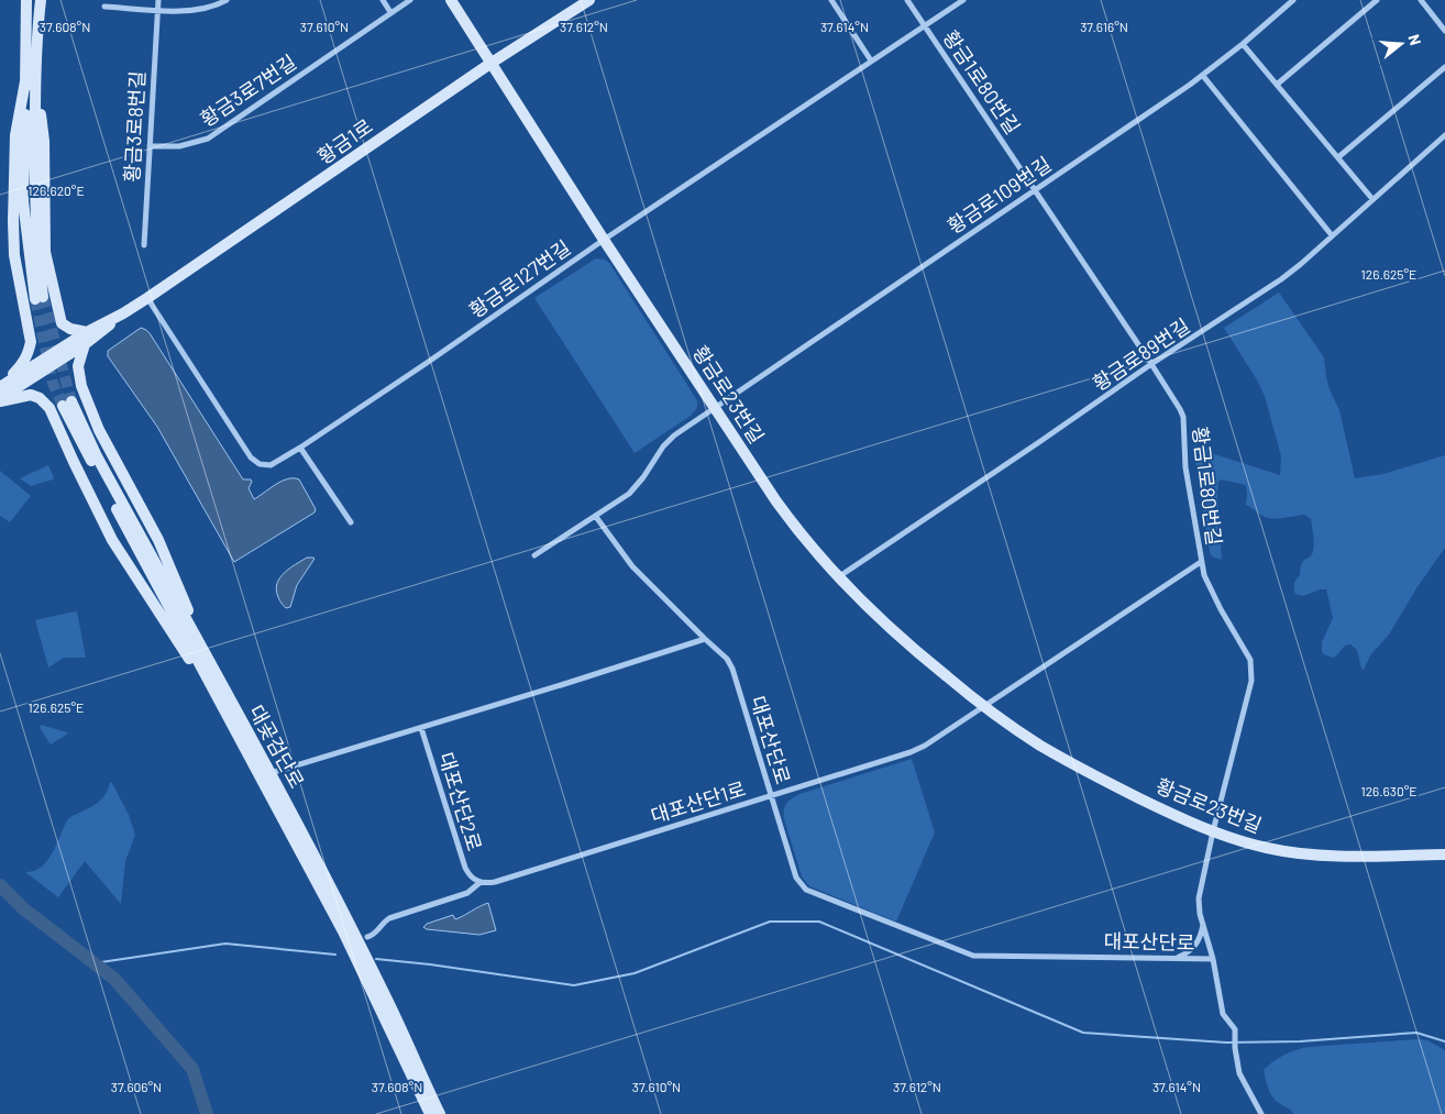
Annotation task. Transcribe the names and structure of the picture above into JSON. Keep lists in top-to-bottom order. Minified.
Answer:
{"streets":{"main road":["황금1로","황금로23번길","대곶검단로"],"street":["황금1로80번길","황금3로7번길","황금3로8번길","황금로109번길","황금로127번길","황금로89번길","대포산단로","대포산단2로","대포산단1로"]},"crossings":[["황금1로80번길","황금로109번길"],["황금1로80번길","황금로127번길"],["황금1로80번길","황금로89번길"],["황금1로80번길","황금로23번길"],["황금1로80번길","대포산단로"],["황금3로7번길","황금3로8번길"],["황금1로","황금로127번길"],["황금1로","황금로23번길"],["황금로109번길","황금로23번길"],["황금로109번길","대포산단로"],["황금로127번길","황금로23번길"],["황금로89번길","황금로23번길"],["황금로23번길","대포산단1로"],["대포산단로","대포산단1로"],["대포산단2로","대포산단1로"]],"north":"right","coordinates":["37.608°N","37.610°N","37.612°N","37.614°N","37.616°N","126.620°E","126.625°E","126.630°E","37.606°N"]}
